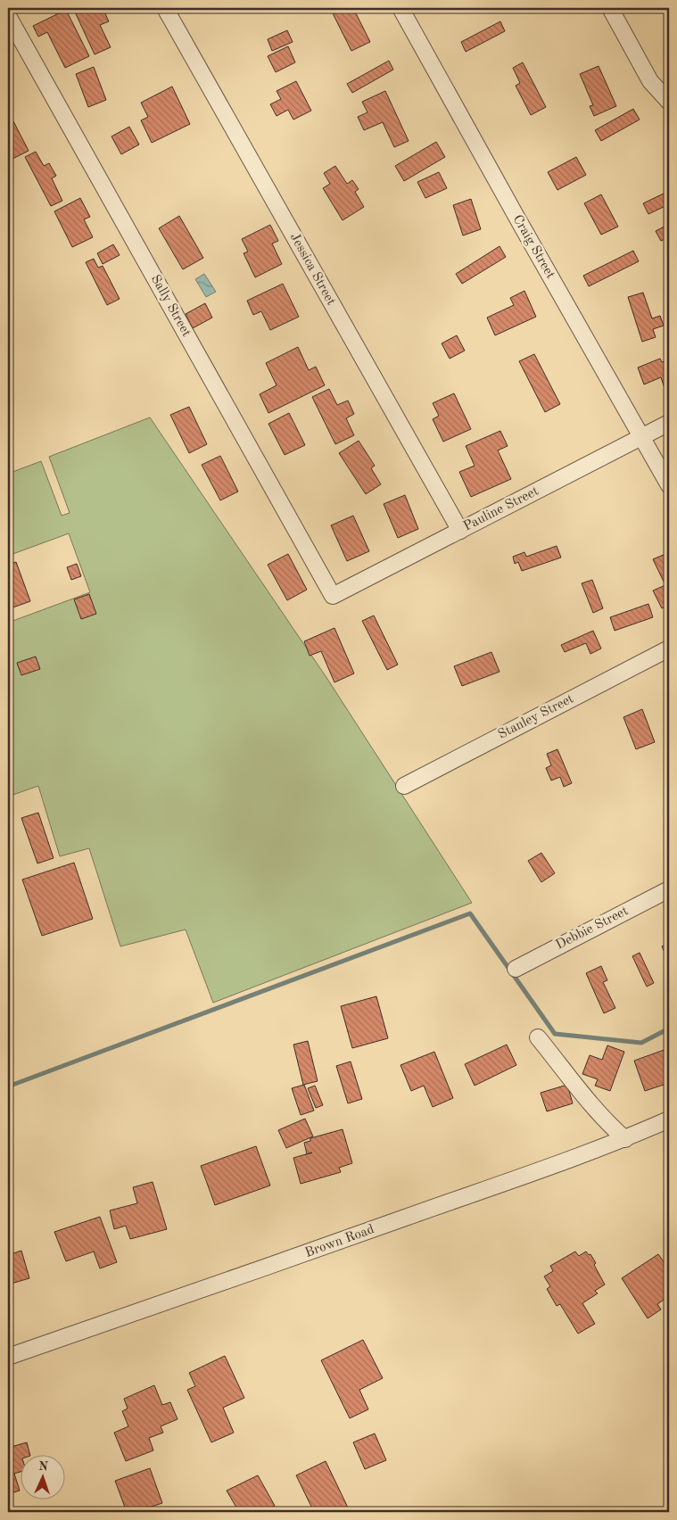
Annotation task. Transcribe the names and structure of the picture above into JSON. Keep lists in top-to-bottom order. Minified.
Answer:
{"streets":{"street":["Craig Street","Jessica Street","Sally Street","Pauline Street","Stanley Street","Debbie Street","Brown Road"]},"crossings":[["Craig Street","Pauline Street"],["Jessica Street","Pauline Street"],["Sally Street","Pauline Street"]],"north":"top"}
